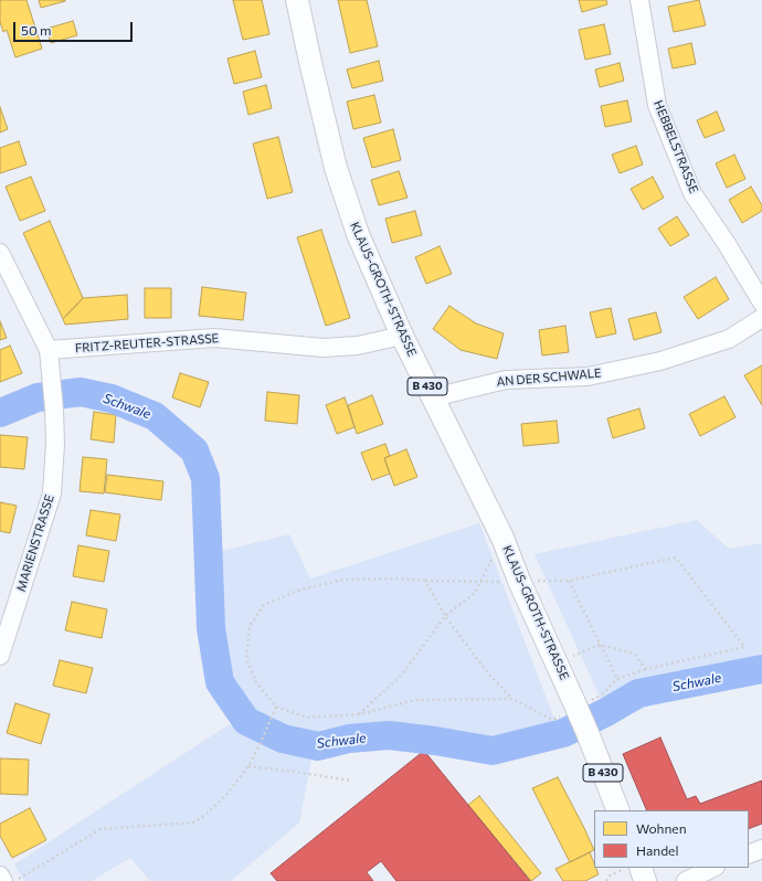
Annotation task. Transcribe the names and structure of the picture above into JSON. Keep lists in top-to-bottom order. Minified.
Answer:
{"streets":{"main road":["KLAUS-GROTH-STRASSE","B 430"],"street":["HEBBELSTRASSE","FRITZ-REUTER-STRASSE","AN DER SCHWALE","MARIENSTRASSE"]},"crossings":[["KLAUS-GROTH-STRASSE","FRITZ-REUTER-STRASSE"],["KLAUS-GROTH-STRASSE","AN DER SCHWALE"],["FRITZ-REUTER-STRASSE","MARIENSTRASSE"]],"water":["Schwale"],"legend":["Wohnen","Handel"],"scale_bar":"50 m"}
